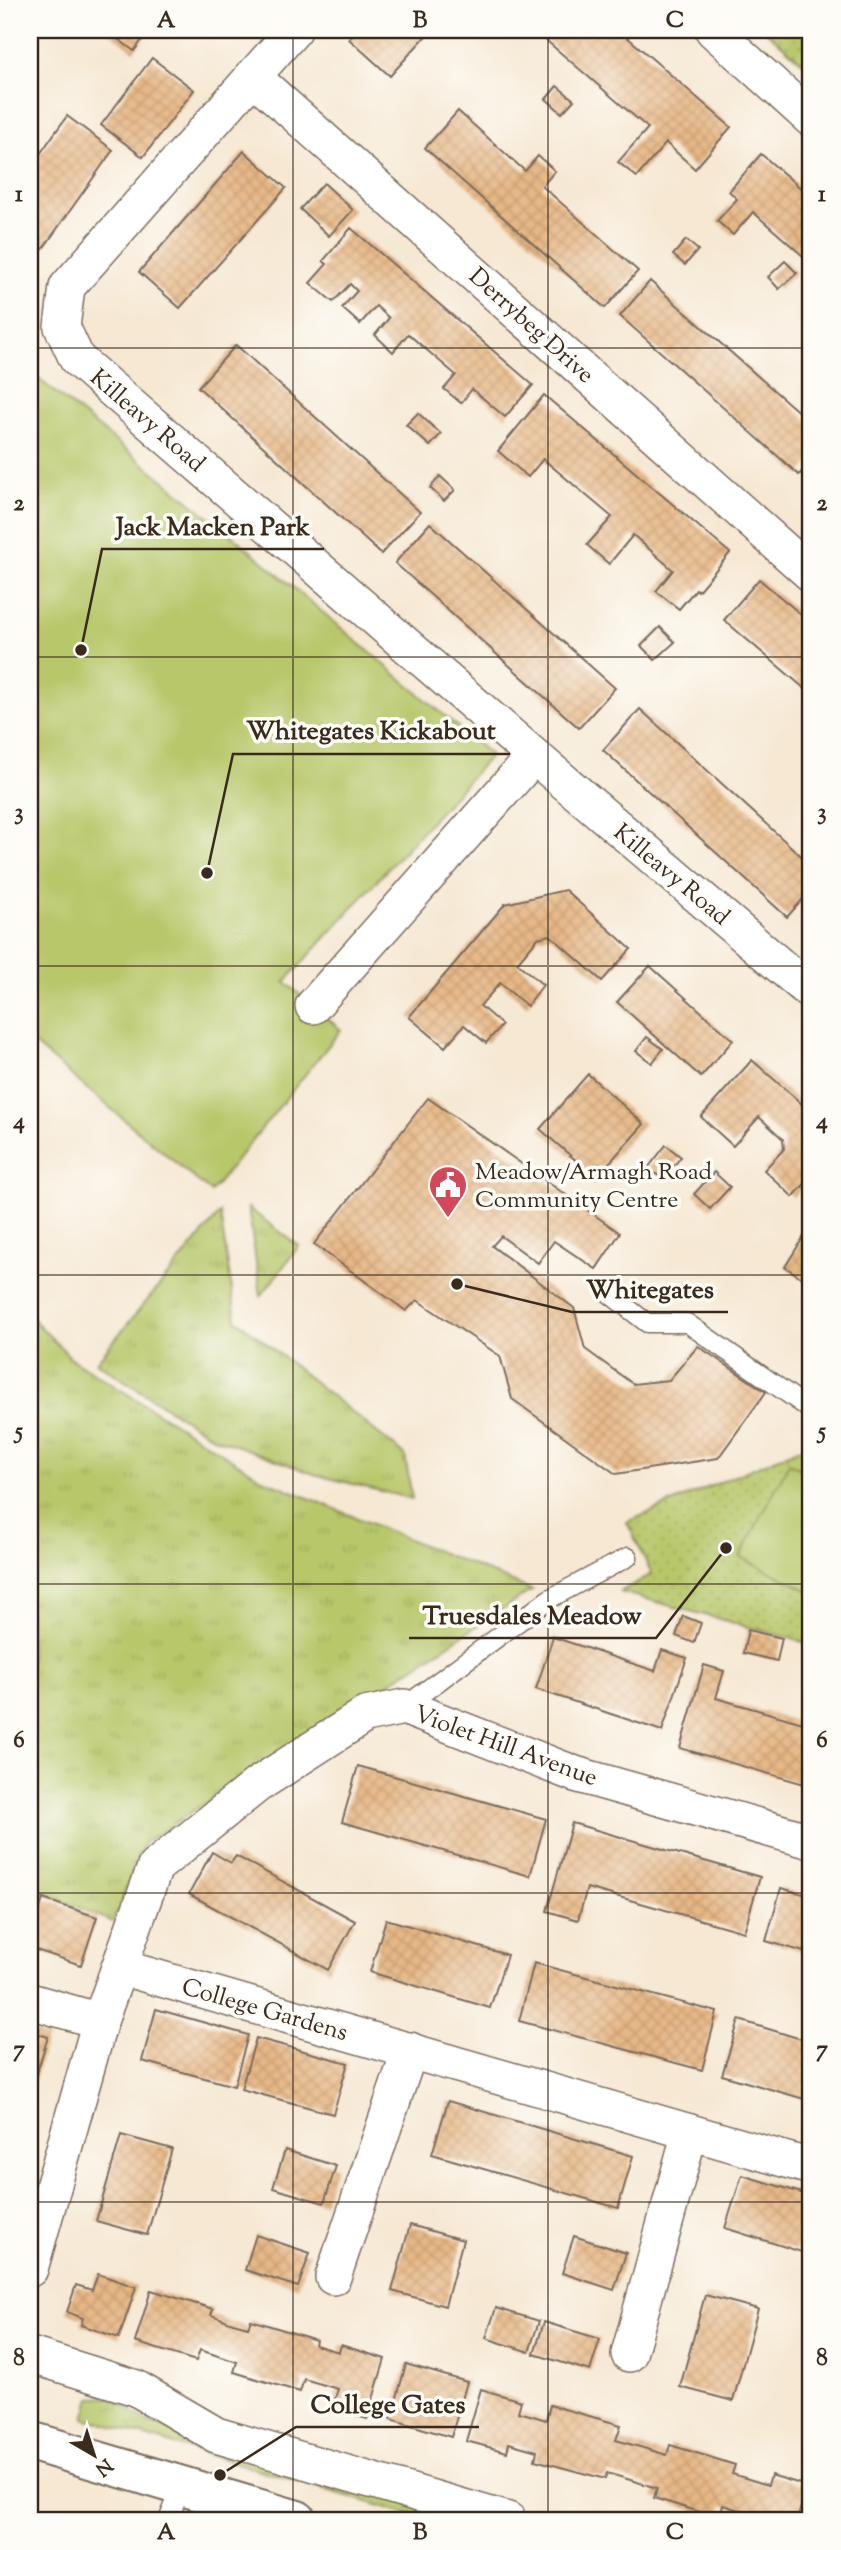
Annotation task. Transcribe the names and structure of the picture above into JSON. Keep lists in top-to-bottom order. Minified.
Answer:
{"streets":{"street":["Derrybeg Drive","Killeavy Road","Violet Hill Avenue","College Gardens"]},"crossings":[["Derrybeg Drive","Killeavy Road"],["Violet Hill Avenue","College Gardens"]],"places":{"other":["Jack Macken Park","Whitegates Kickabout","Whitegates","Truesdales Meadow","College Gates"],"public building":["Meadow/Armagh Road Community Centre"]},"north":"bottom right","grid":{"columns":["A","B","C"],"rows":["1","2","3","4","5","6","7","8"]}}
